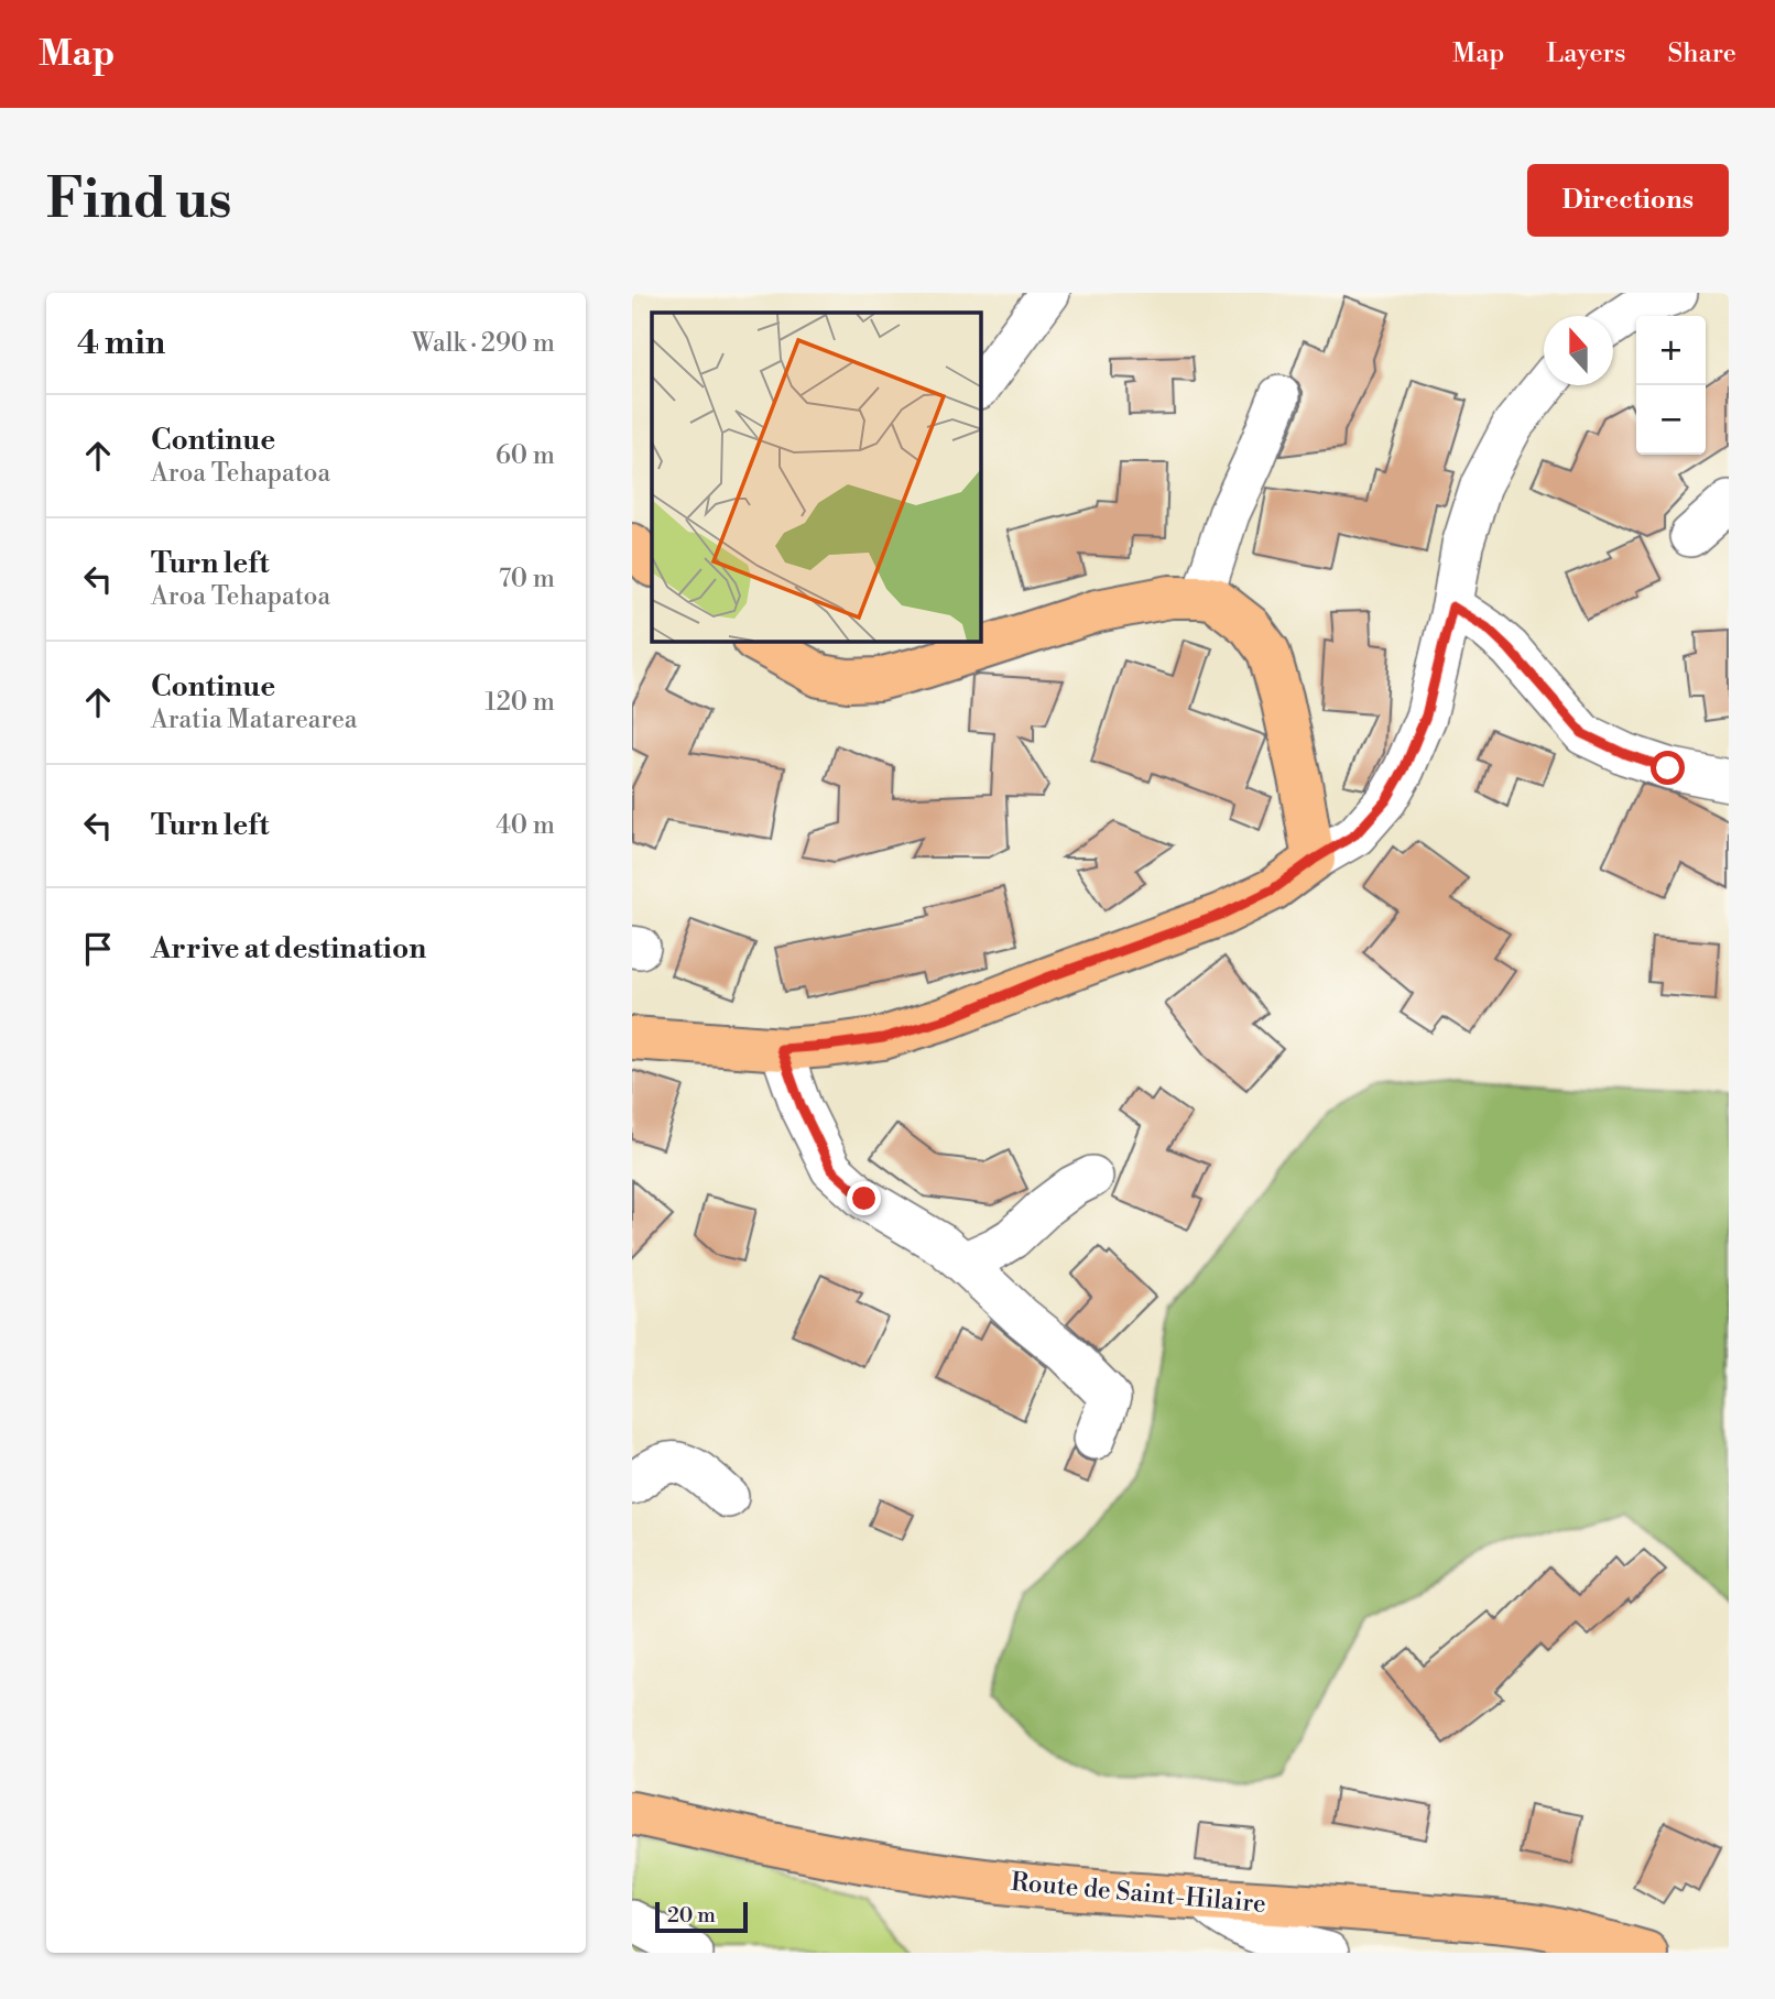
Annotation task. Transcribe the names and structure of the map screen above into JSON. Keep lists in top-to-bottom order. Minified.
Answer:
{"streets":{"main road":["Route de Saint-Hilaire"]},"scale_bar":"20 m","north":"top","page":{"header":"Map","nav":["Map","Layers","Share"],"buttons":"Directions","title":"Find us","heading":["4 min","Walk · 290 m"],"map_buttons":["+","−"],"list":[["Continue","Aroa Tehapatoa","60 m"],["Turn left","Aroa Tehapatoa","70 m"],["Continue","Aratia Matarearea","120 m"],["Turn left","40 m"],"Arrive at destination"],"scale":"20 m"}}
